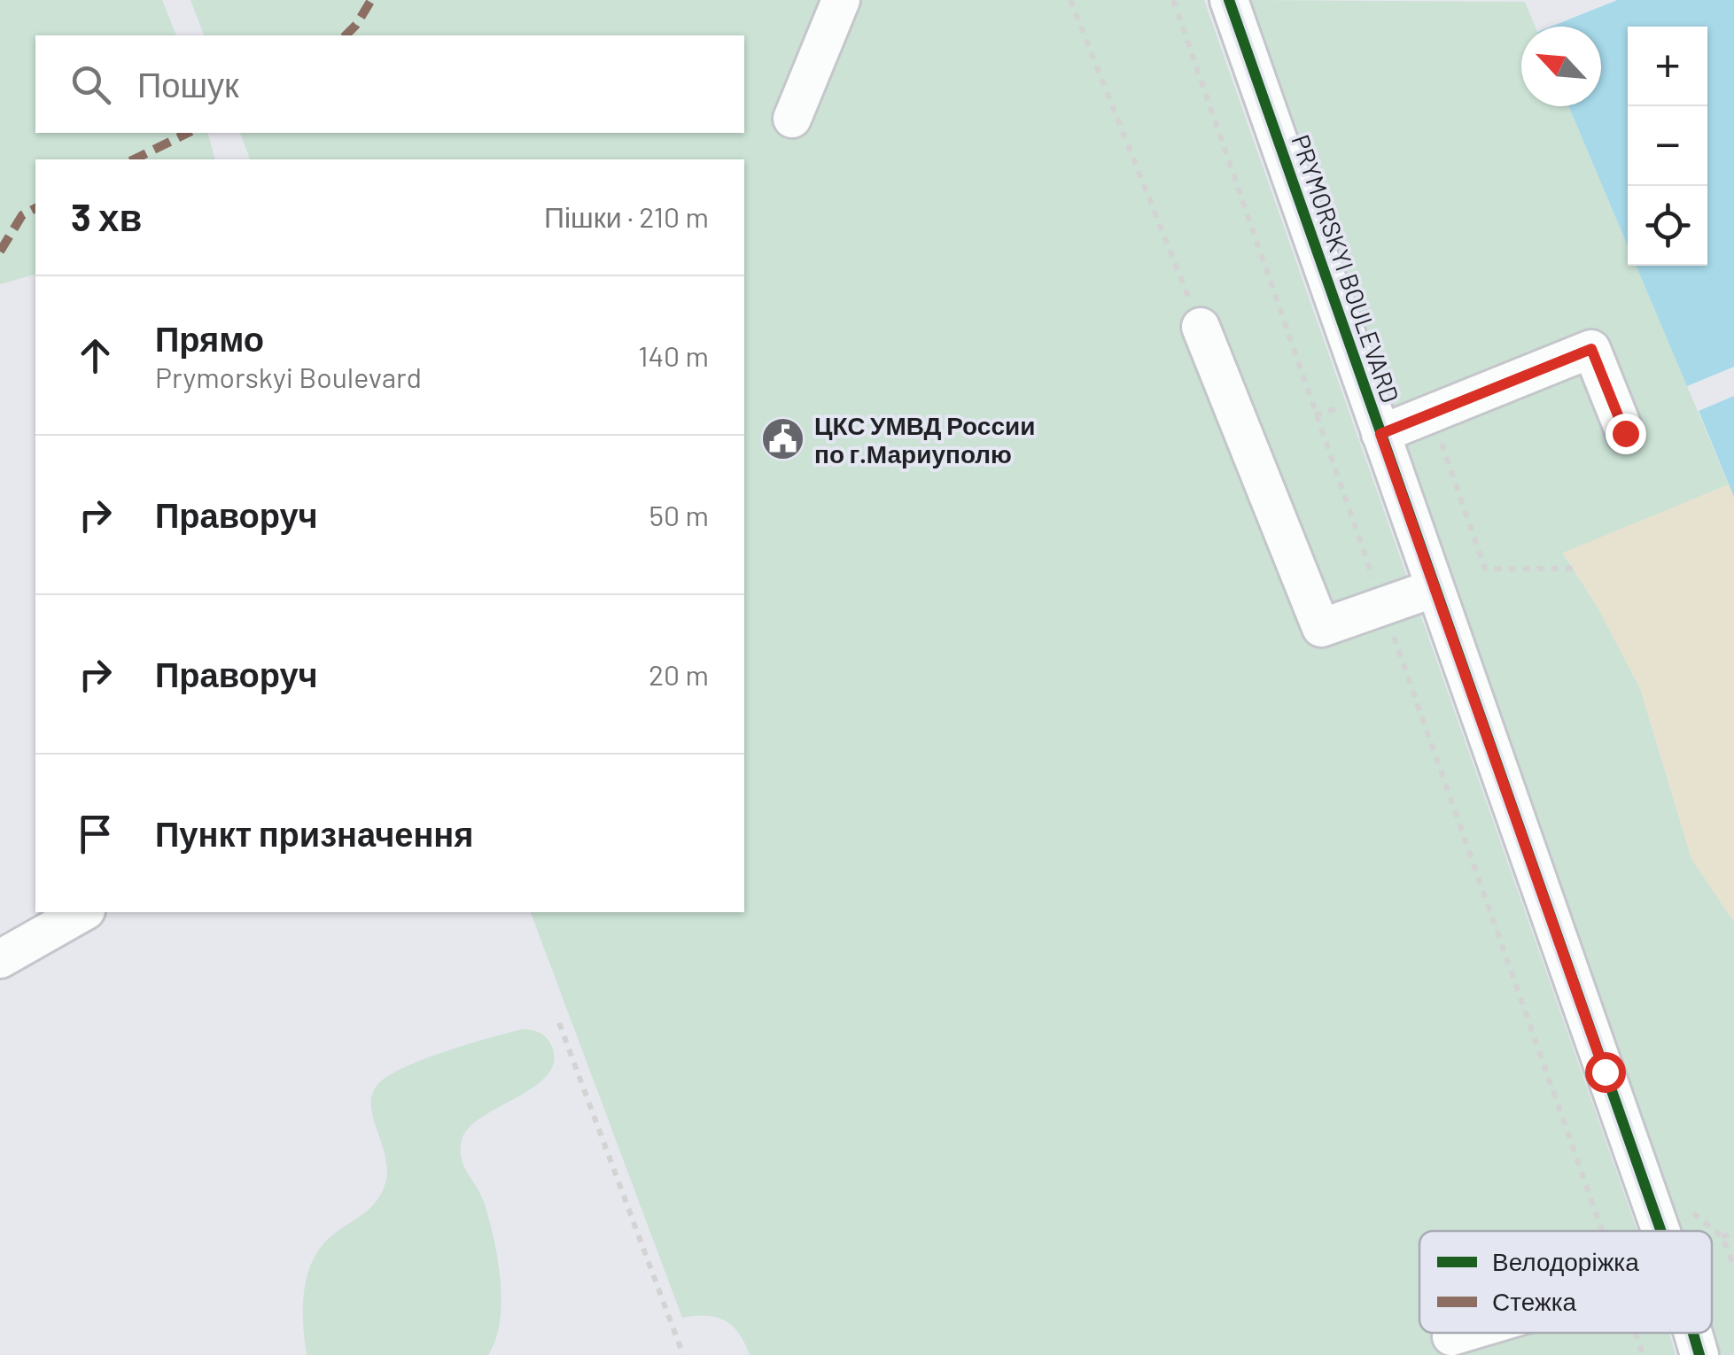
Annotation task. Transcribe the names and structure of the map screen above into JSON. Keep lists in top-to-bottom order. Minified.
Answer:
{"streets":{"street":["PRYMORSKYI BOULEVARD"]},"places":{"public building":["ЦКС УМВД России по г.Мариуполю"]},"legend":["Велодоріжка","Стежка"],"north":"top left","page":{"map_buttons":["+","−"],"search":"Пошук","heading":["3 хв","Пішки · 210 m"],"list":[["Прямо","Prymorskyi Boulevard","140 m"],["Праворуч","50 m"],["Праворуч","20 m"],"Пункт призначення"]}}
